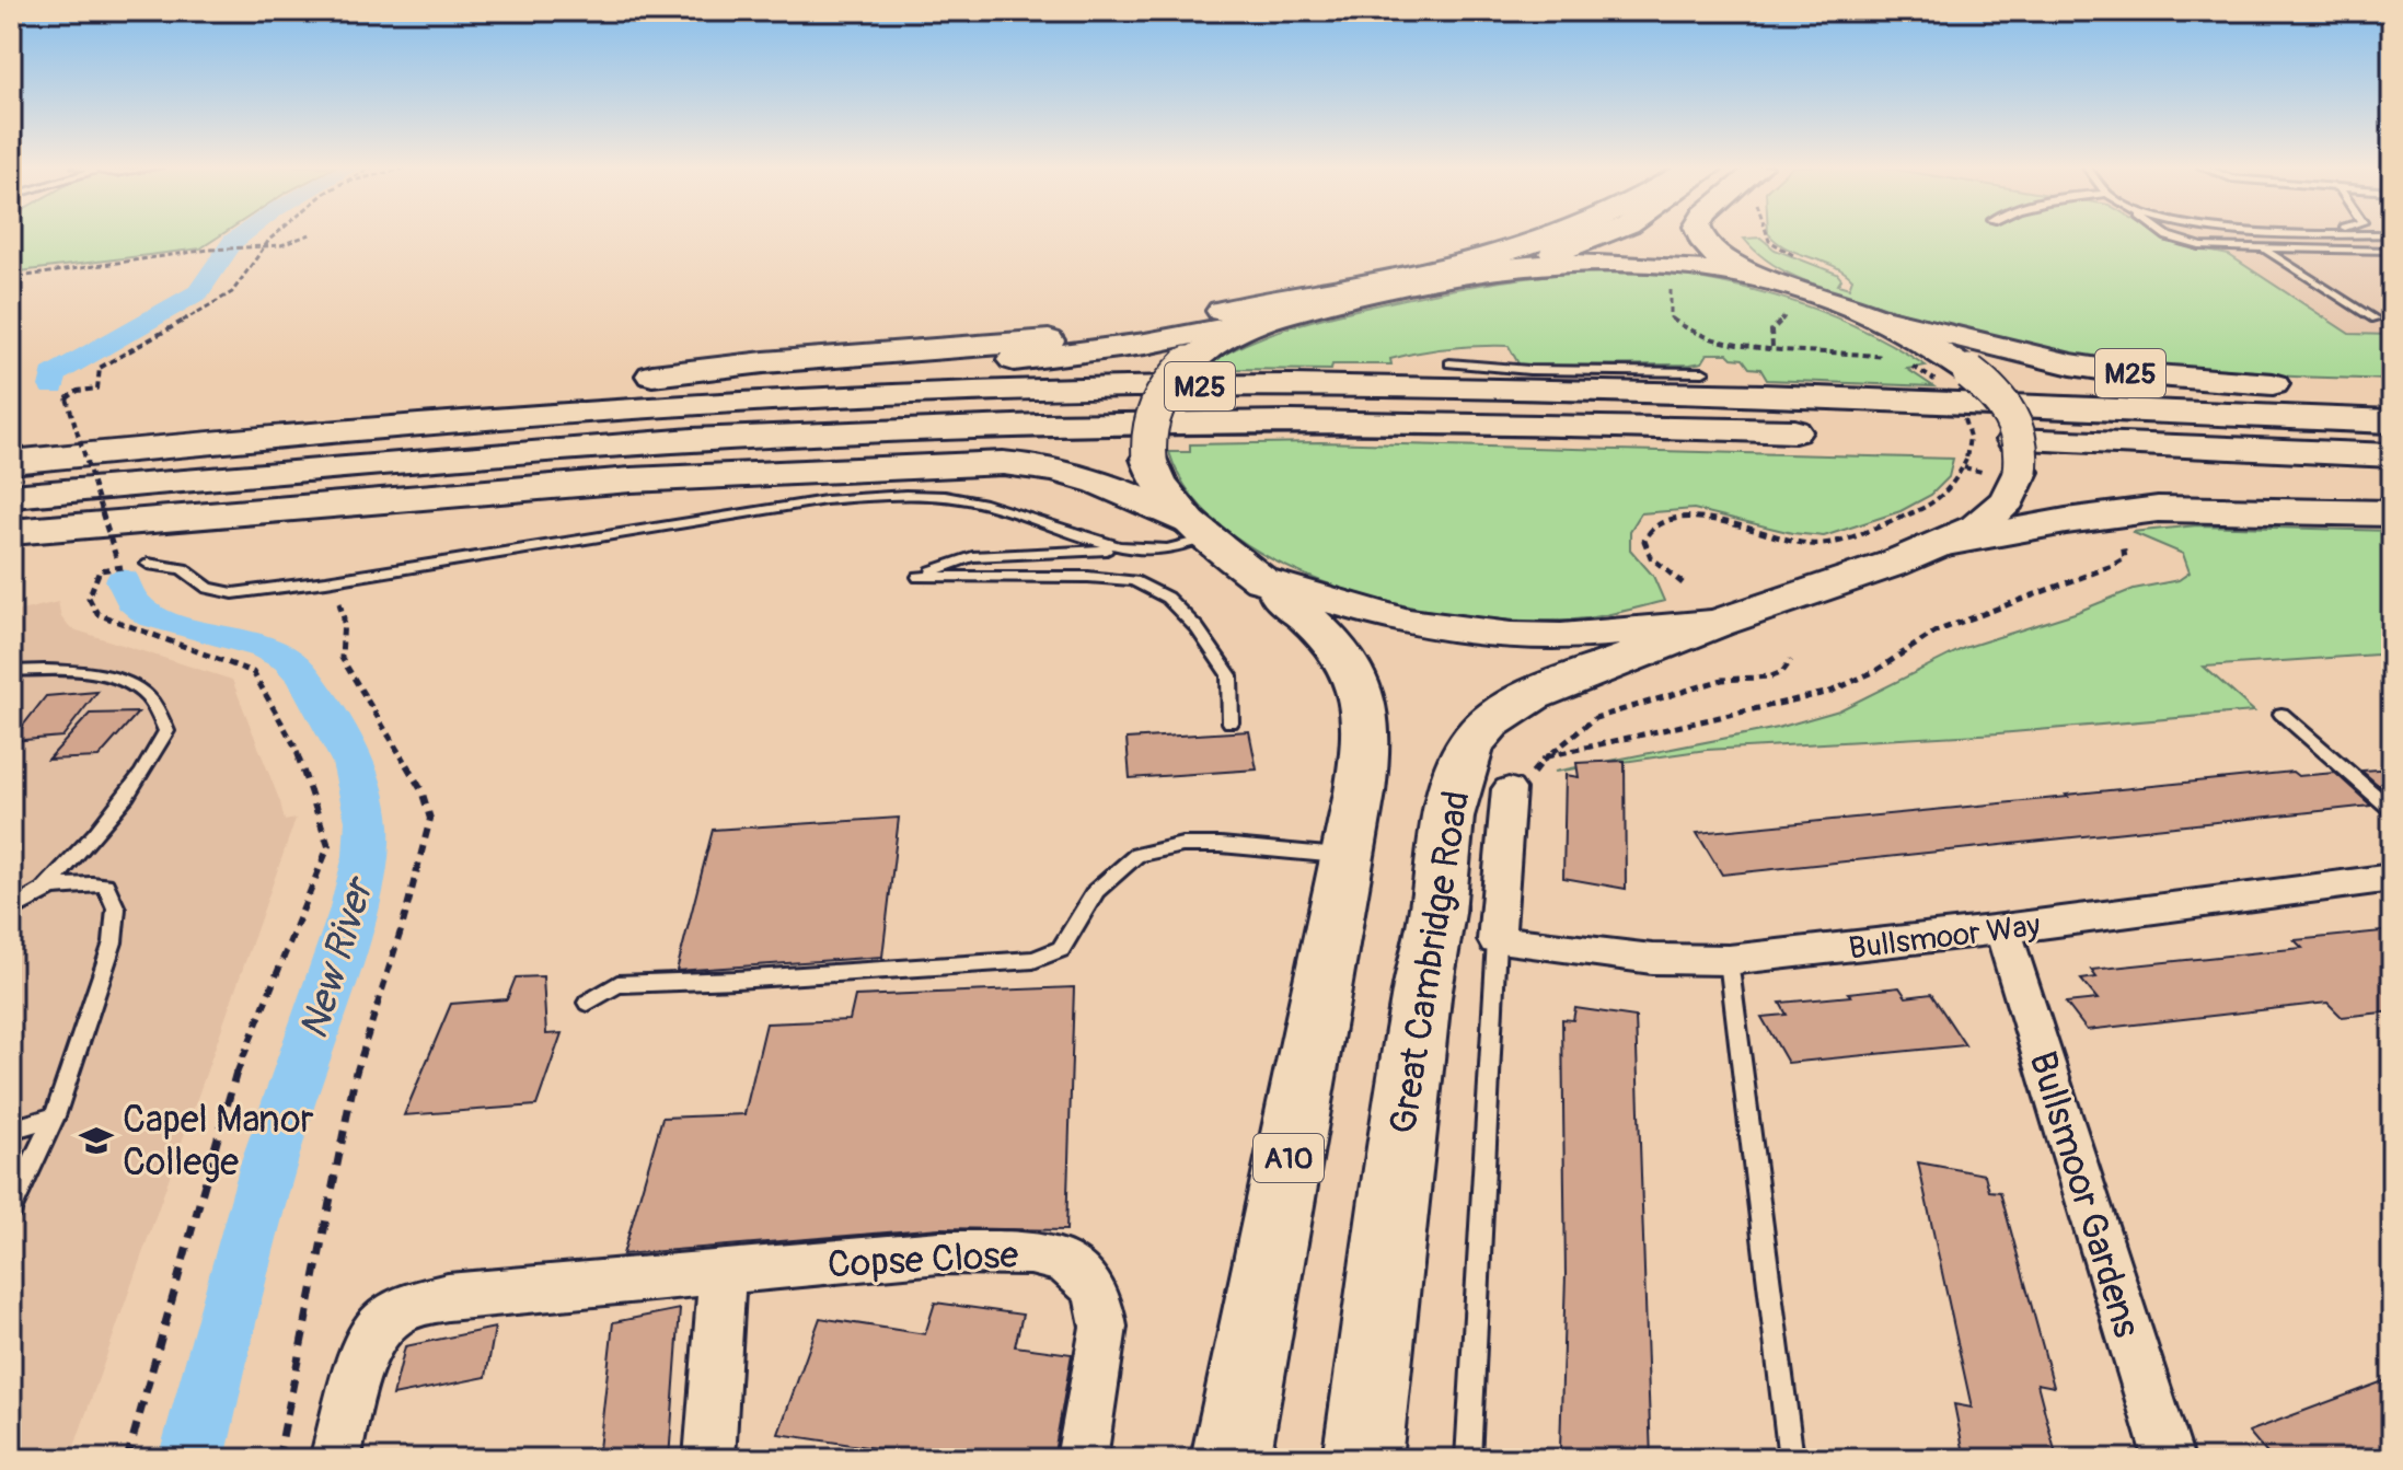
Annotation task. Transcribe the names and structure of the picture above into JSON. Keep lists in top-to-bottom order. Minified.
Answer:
{"streets":{"highway":["M25","Great Cambridge Road","A10"],"street":["Bullsmoor Way","Bullsmoor Gardens","Copse Close"]},"crossings":[["Bullsmoor Way","Bullsmoor Gardens"]],"water":["New River"],"places":{"school or university":["Capel Manor College"]}}
